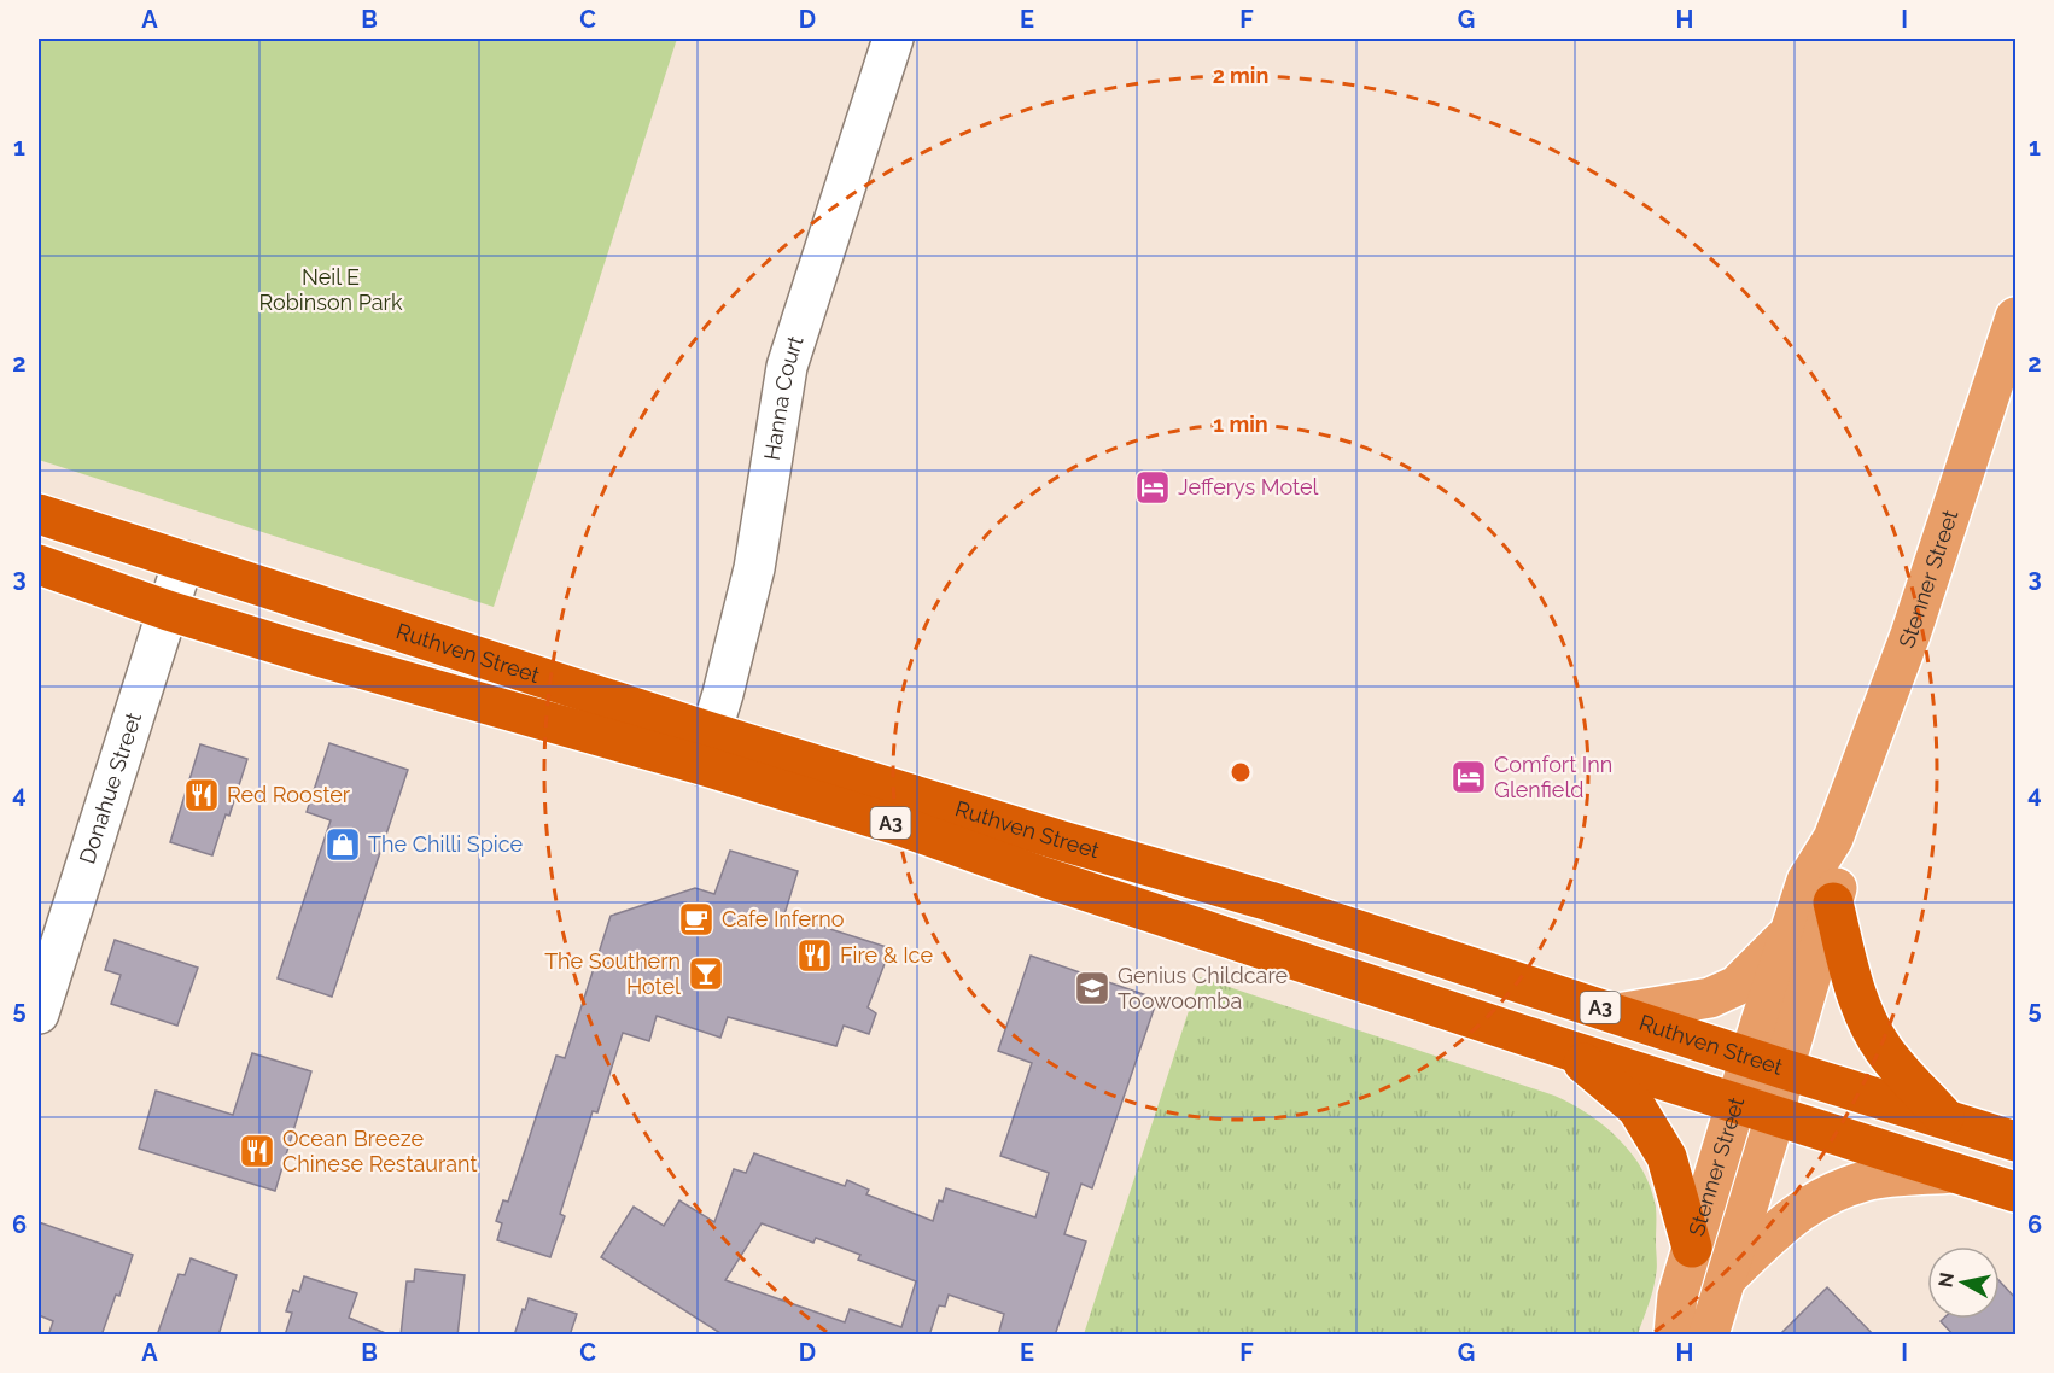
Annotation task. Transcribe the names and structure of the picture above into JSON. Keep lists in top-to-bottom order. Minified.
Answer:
{"streets":{"highway":["Ruthven Street","A3"],"main road":["Stenner Street"],"street":["Hanna Court","Donahue Street"]},"crossings":[["Hanna Court","Ruthven Street"],["Stenner Street","Ruthven Street"],["Ruthven Street","Donahue Street"]],"parks":["Neil E Robinson Park"],"places":{"hotel":["Jefferys Motel","Comfort Inn Glenfield"],"restaurant":["Red Rooster","Fire & Ice","Ocean Breeze Chinese Restaurant"],"shop":["The Chilli Spice"],"cafe":["Cafe Inferno"],"bar":["The Southern Hotel"],"school or university":["Genius Childcare Toowoomba"]},"north":"left","grid":{"columns":["A","B","C","D","E","F","G","H","I"],"rows":["1","2","3","4","5","6"]},"rings":["2 min","1 min"]}
